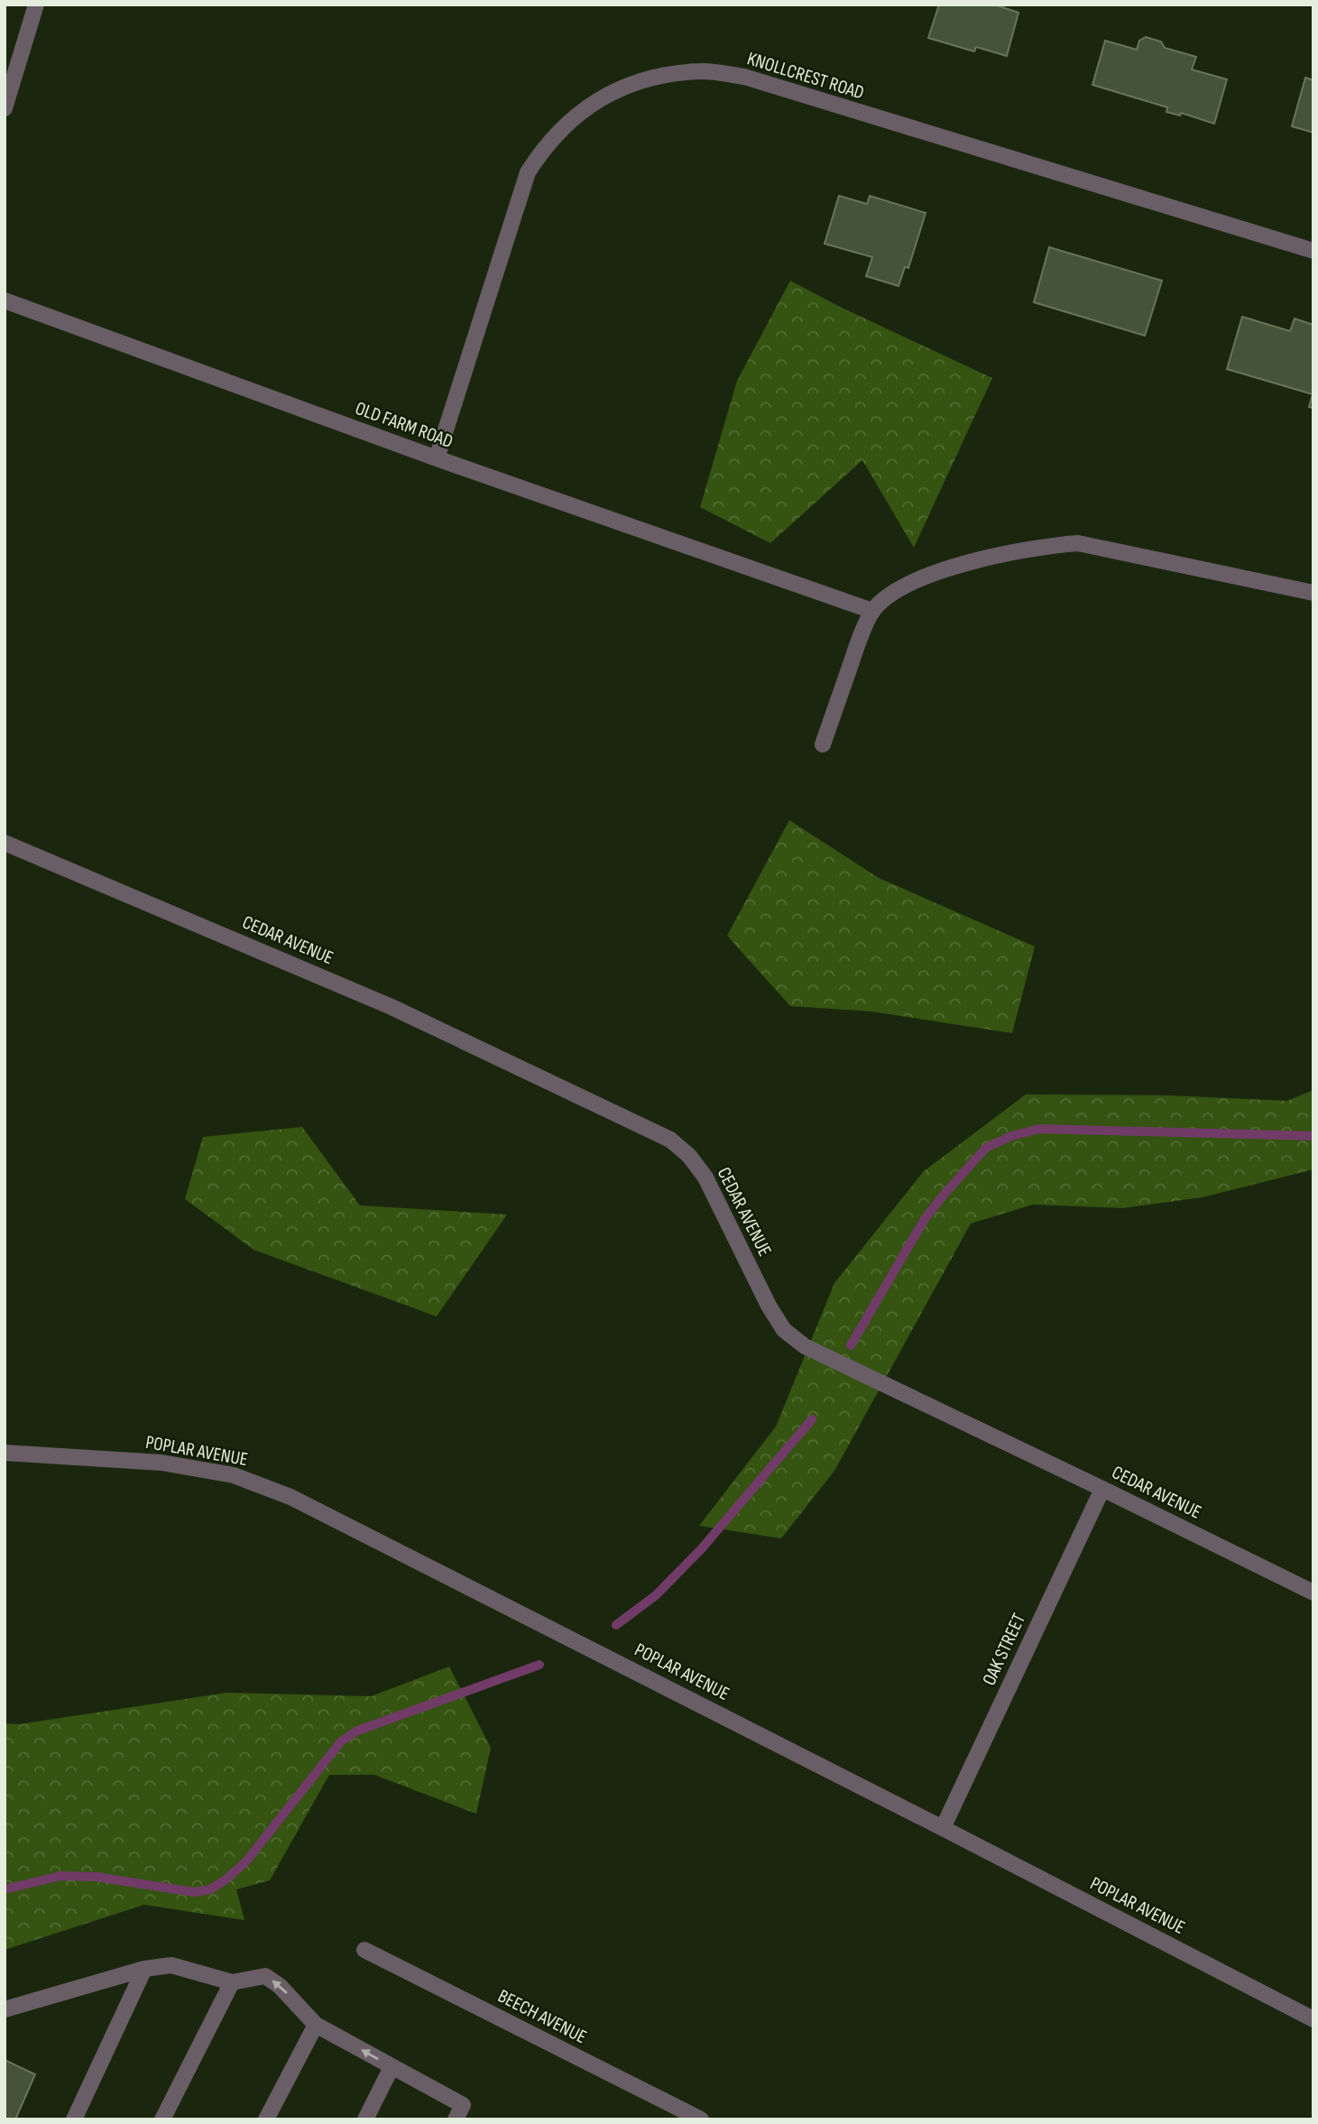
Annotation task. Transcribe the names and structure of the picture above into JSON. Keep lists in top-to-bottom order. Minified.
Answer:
{"streets":{"street":["KNOLLCREST ROAD","OLD FARM ROAD","CEDAR AVENUE","POPLAR AVENUE","OAK STREET","BEECH AVENUE"]},"crossings":[["KNOLLCREST ROAD","OLD FARM ROAD"],["CEDAR AVENUE","OAK STREET"],["POPLAR AVENUE","OAK STREET"]]}
